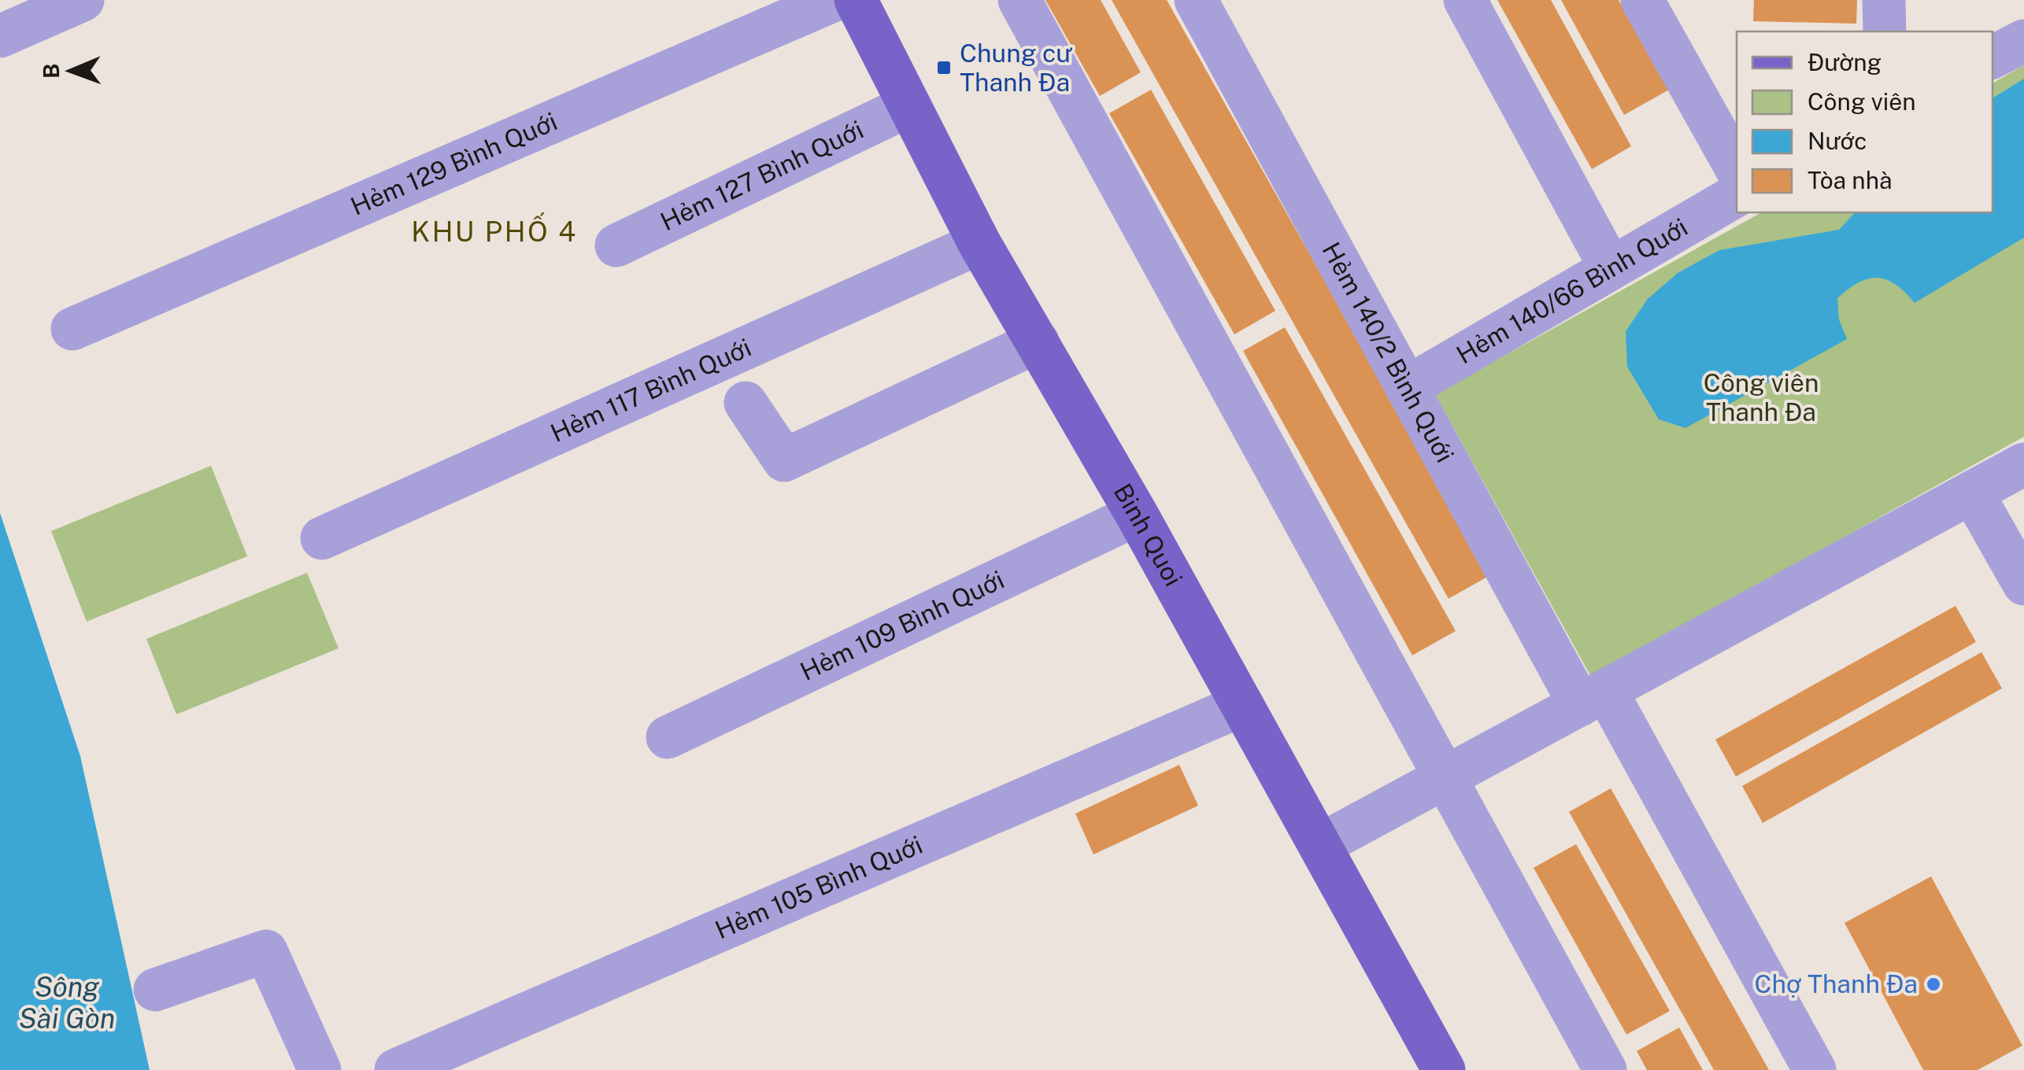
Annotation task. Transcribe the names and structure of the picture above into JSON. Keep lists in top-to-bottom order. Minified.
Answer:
{"streets":{"main road":["Binh Quoi"],"street":["Hẻm 129 Bình Quới","Hẻm 127 Bình Quới","Hẻm 140/66 Bình Quới","Hẻm 140/2 Bình Quới","Hẻm 117 Bình Quới","Hẻm 109 Bình Quới","Hẻm 105 Bình Quới"]},"crossings":[["Hẻm 127 Bình Quới","Binh Quoi"],["Hẻm 140/66 Bình Quới","Hẻm 140/2 Bình Quới"],["Hẻm 117 Bình Quới","Binh Quoi"],["Binh Quoi","Hẻm 109 Bình Quới"],["Binh Quoi","Hẻm 105 Bình Quới"]],"districts":["KHU PHỐ 4"],"water":["Sông Sài Gòn"],"parks":["Công viên Thanh Đa"],"places":{"transit":["Chung cư Thanh Đa"],"other":["Chợ Thanh Đa"]},"legend":["Đường","Công viên","Nước","Tòa nhà"],"north":"left"}
